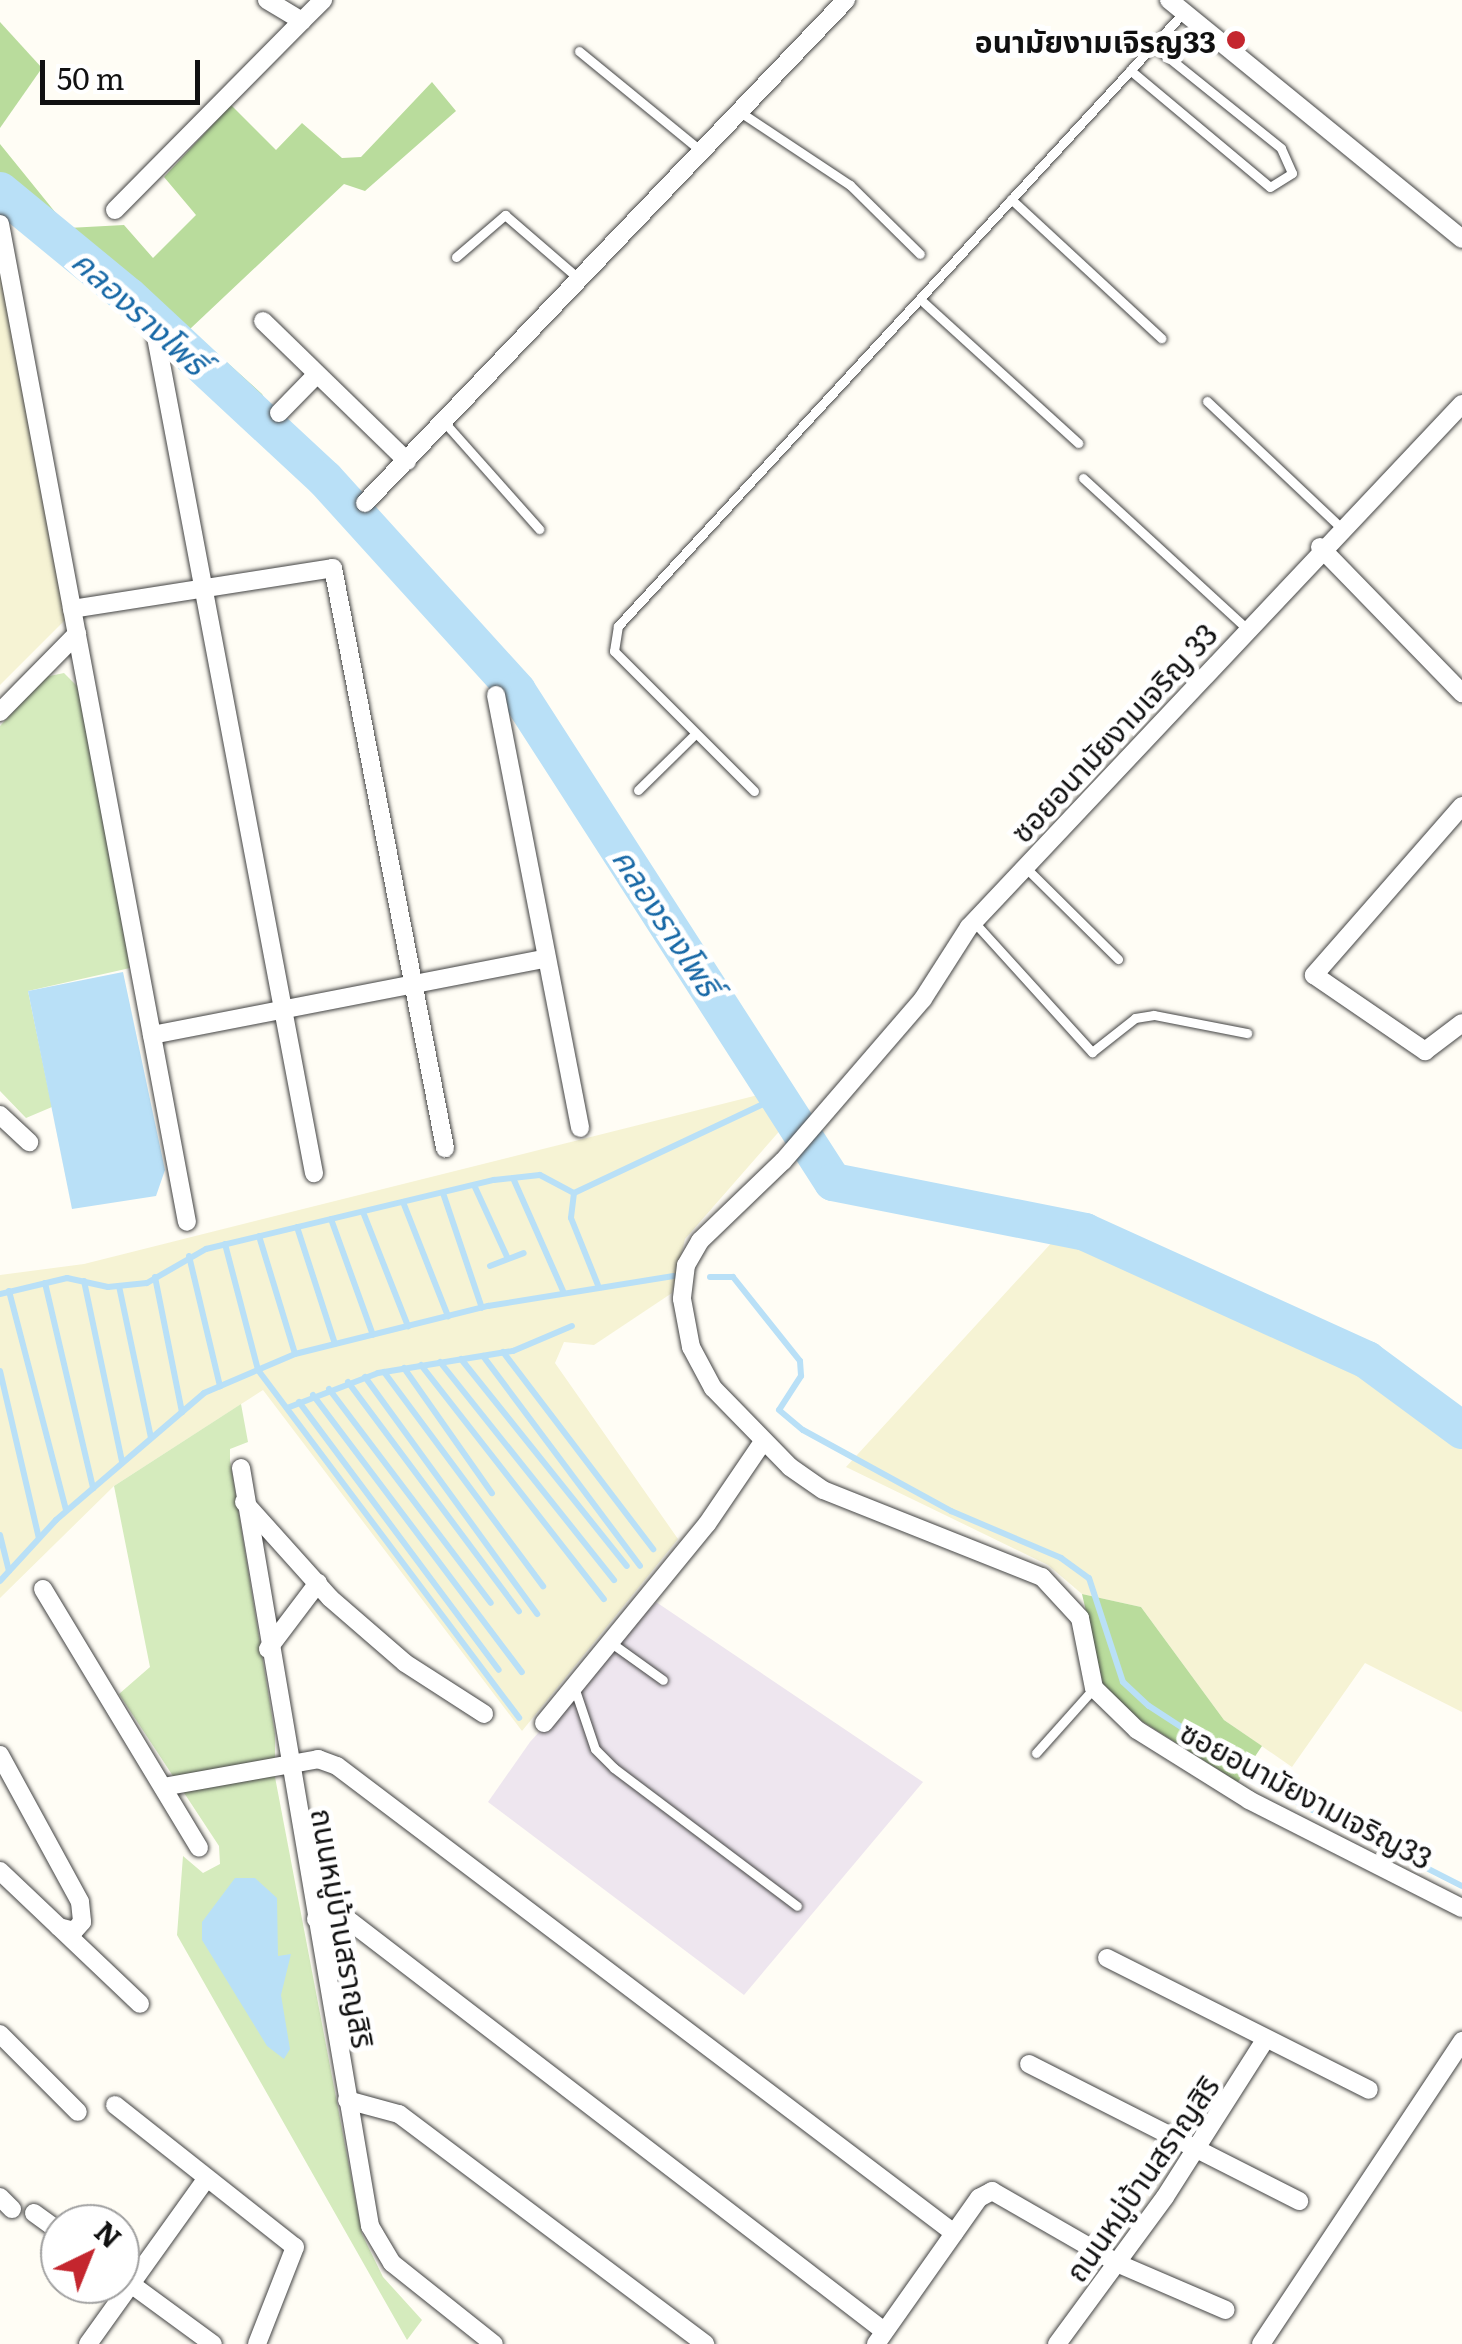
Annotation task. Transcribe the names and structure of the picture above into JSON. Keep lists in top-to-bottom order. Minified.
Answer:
{"streets":{"street":["ซอยอนามัยงามเจริญ 33","ซอยอนามัยงามเจริญ33","ถนนหมู่บ้านสราญสิริ"]},"water":["คลองรางโพธิ์"],"places":["อนามัยงามเจิรญ33"],"scale_bar":"50 m","north":"top right"}
